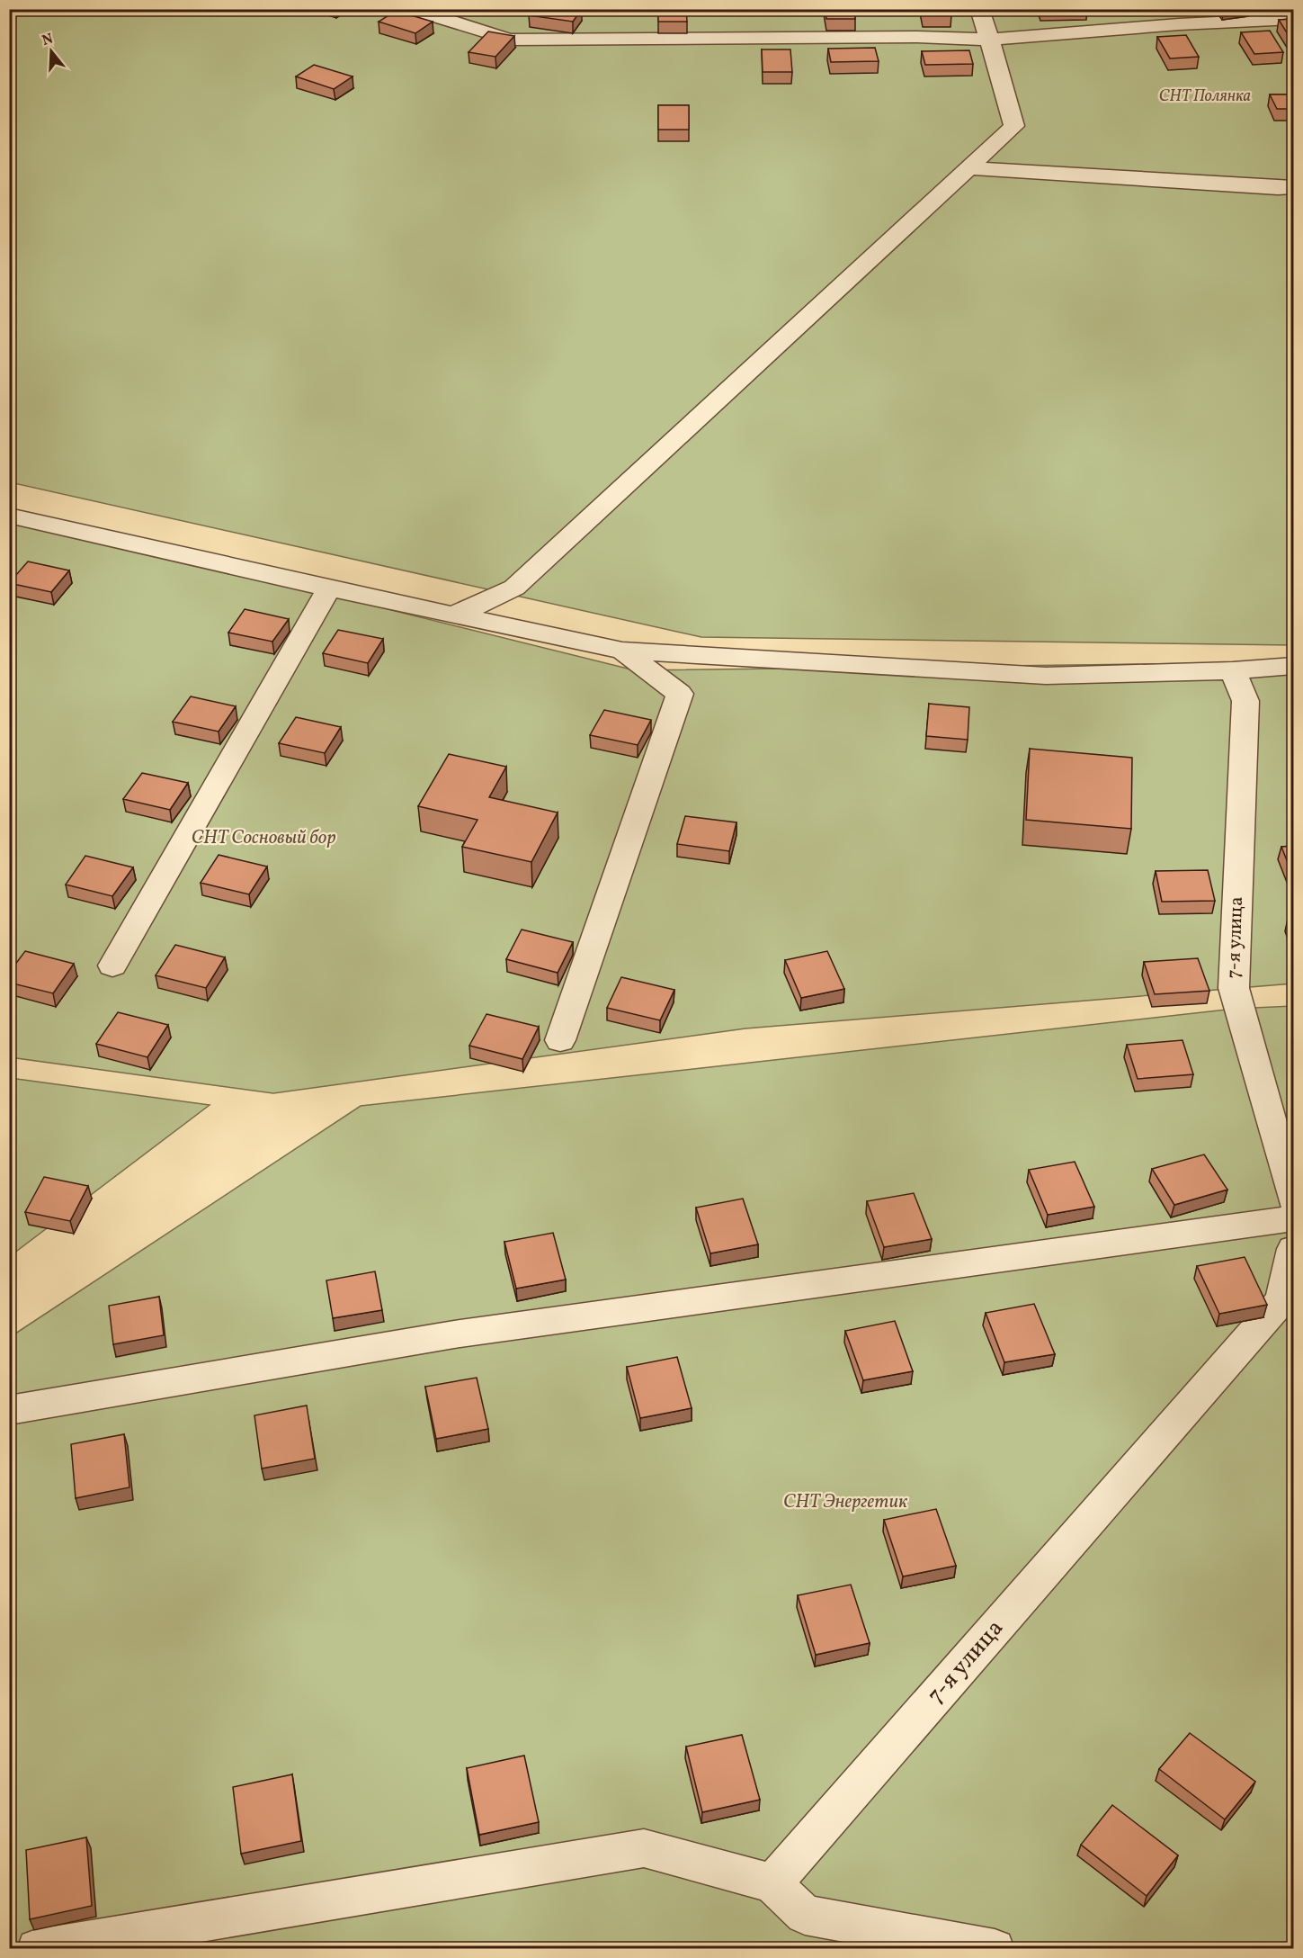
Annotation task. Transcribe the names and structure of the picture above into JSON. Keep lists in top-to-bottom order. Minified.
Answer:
{"streets":{"street":["7-я улица"]},"parks":["СНТ Полянка","СНТ Сосновый бор","СНТ Энергетик"],"north":"top"}
